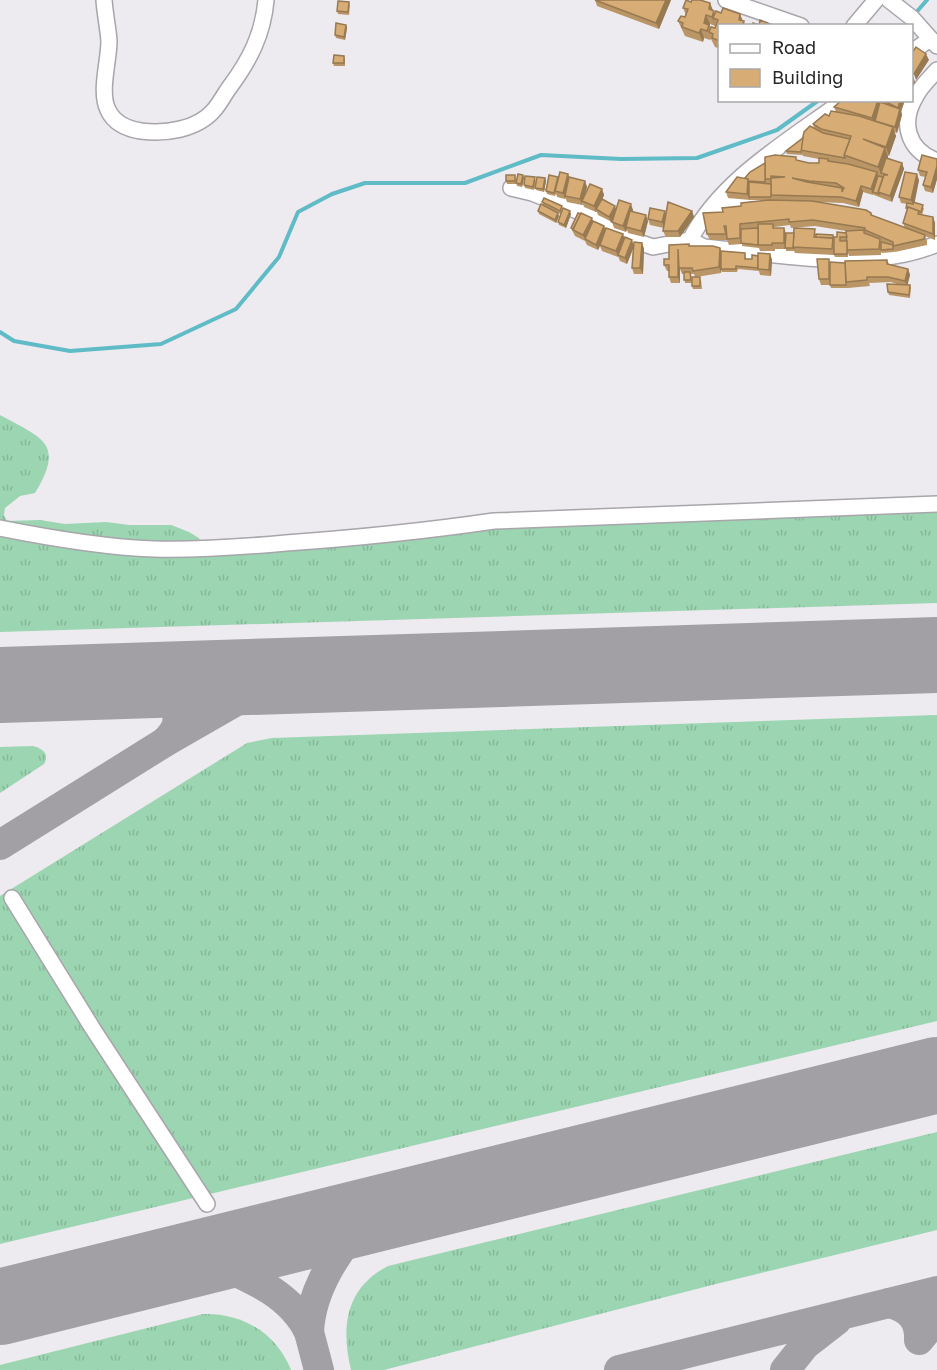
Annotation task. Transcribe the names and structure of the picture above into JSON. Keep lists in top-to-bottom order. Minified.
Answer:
{"legend":["Road","Building"]}
